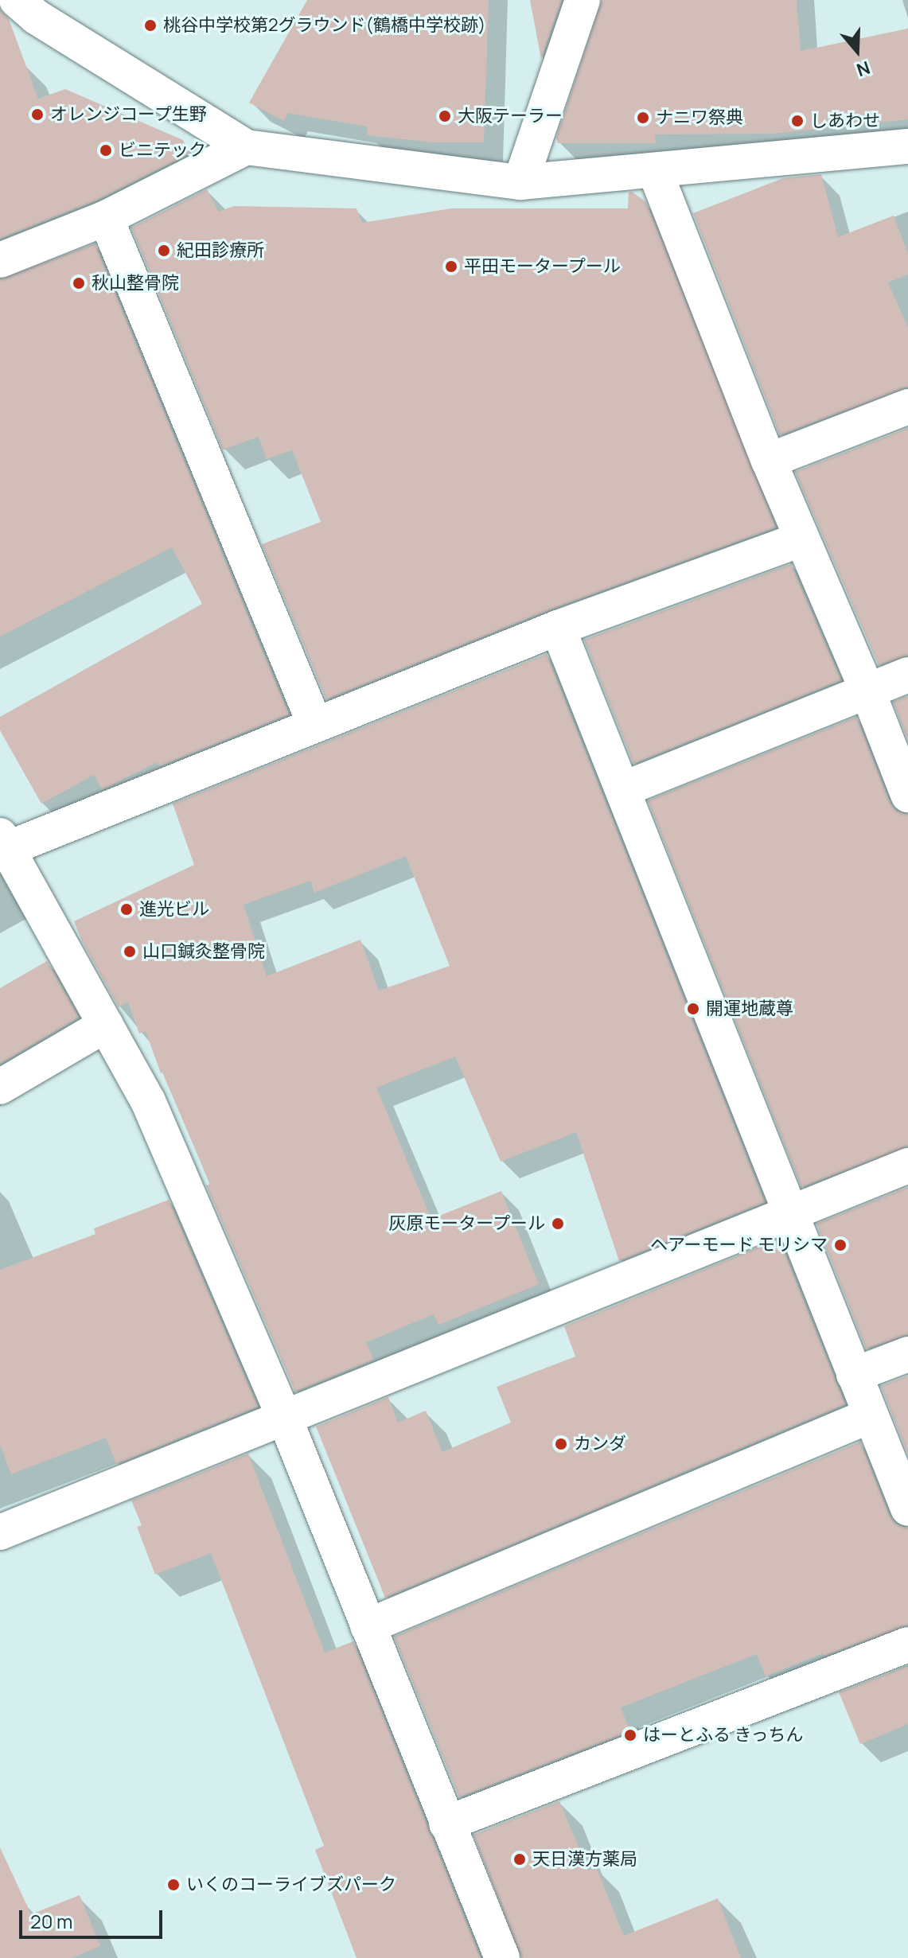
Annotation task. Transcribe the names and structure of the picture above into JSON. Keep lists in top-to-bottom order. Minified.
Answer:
{"places":["桃谷中学校第2グラウンド(鶴橋中学校跡)","オレンジコープ生野","大阪テーラー","ナニワ祭典","しあわせ","ビニテック","紀田診療所","平田モータープール","秋山整骨院","進光ビル","山口鍼灸整骨院","開運地蔵尊","灰原モータープール","ヘアーモード モリシマ","カンダ","はーとふる きっちん","天日漢方薬局","いくのコーライブズパーク"],"scale_bar":"20 m","north":"bottom"}
